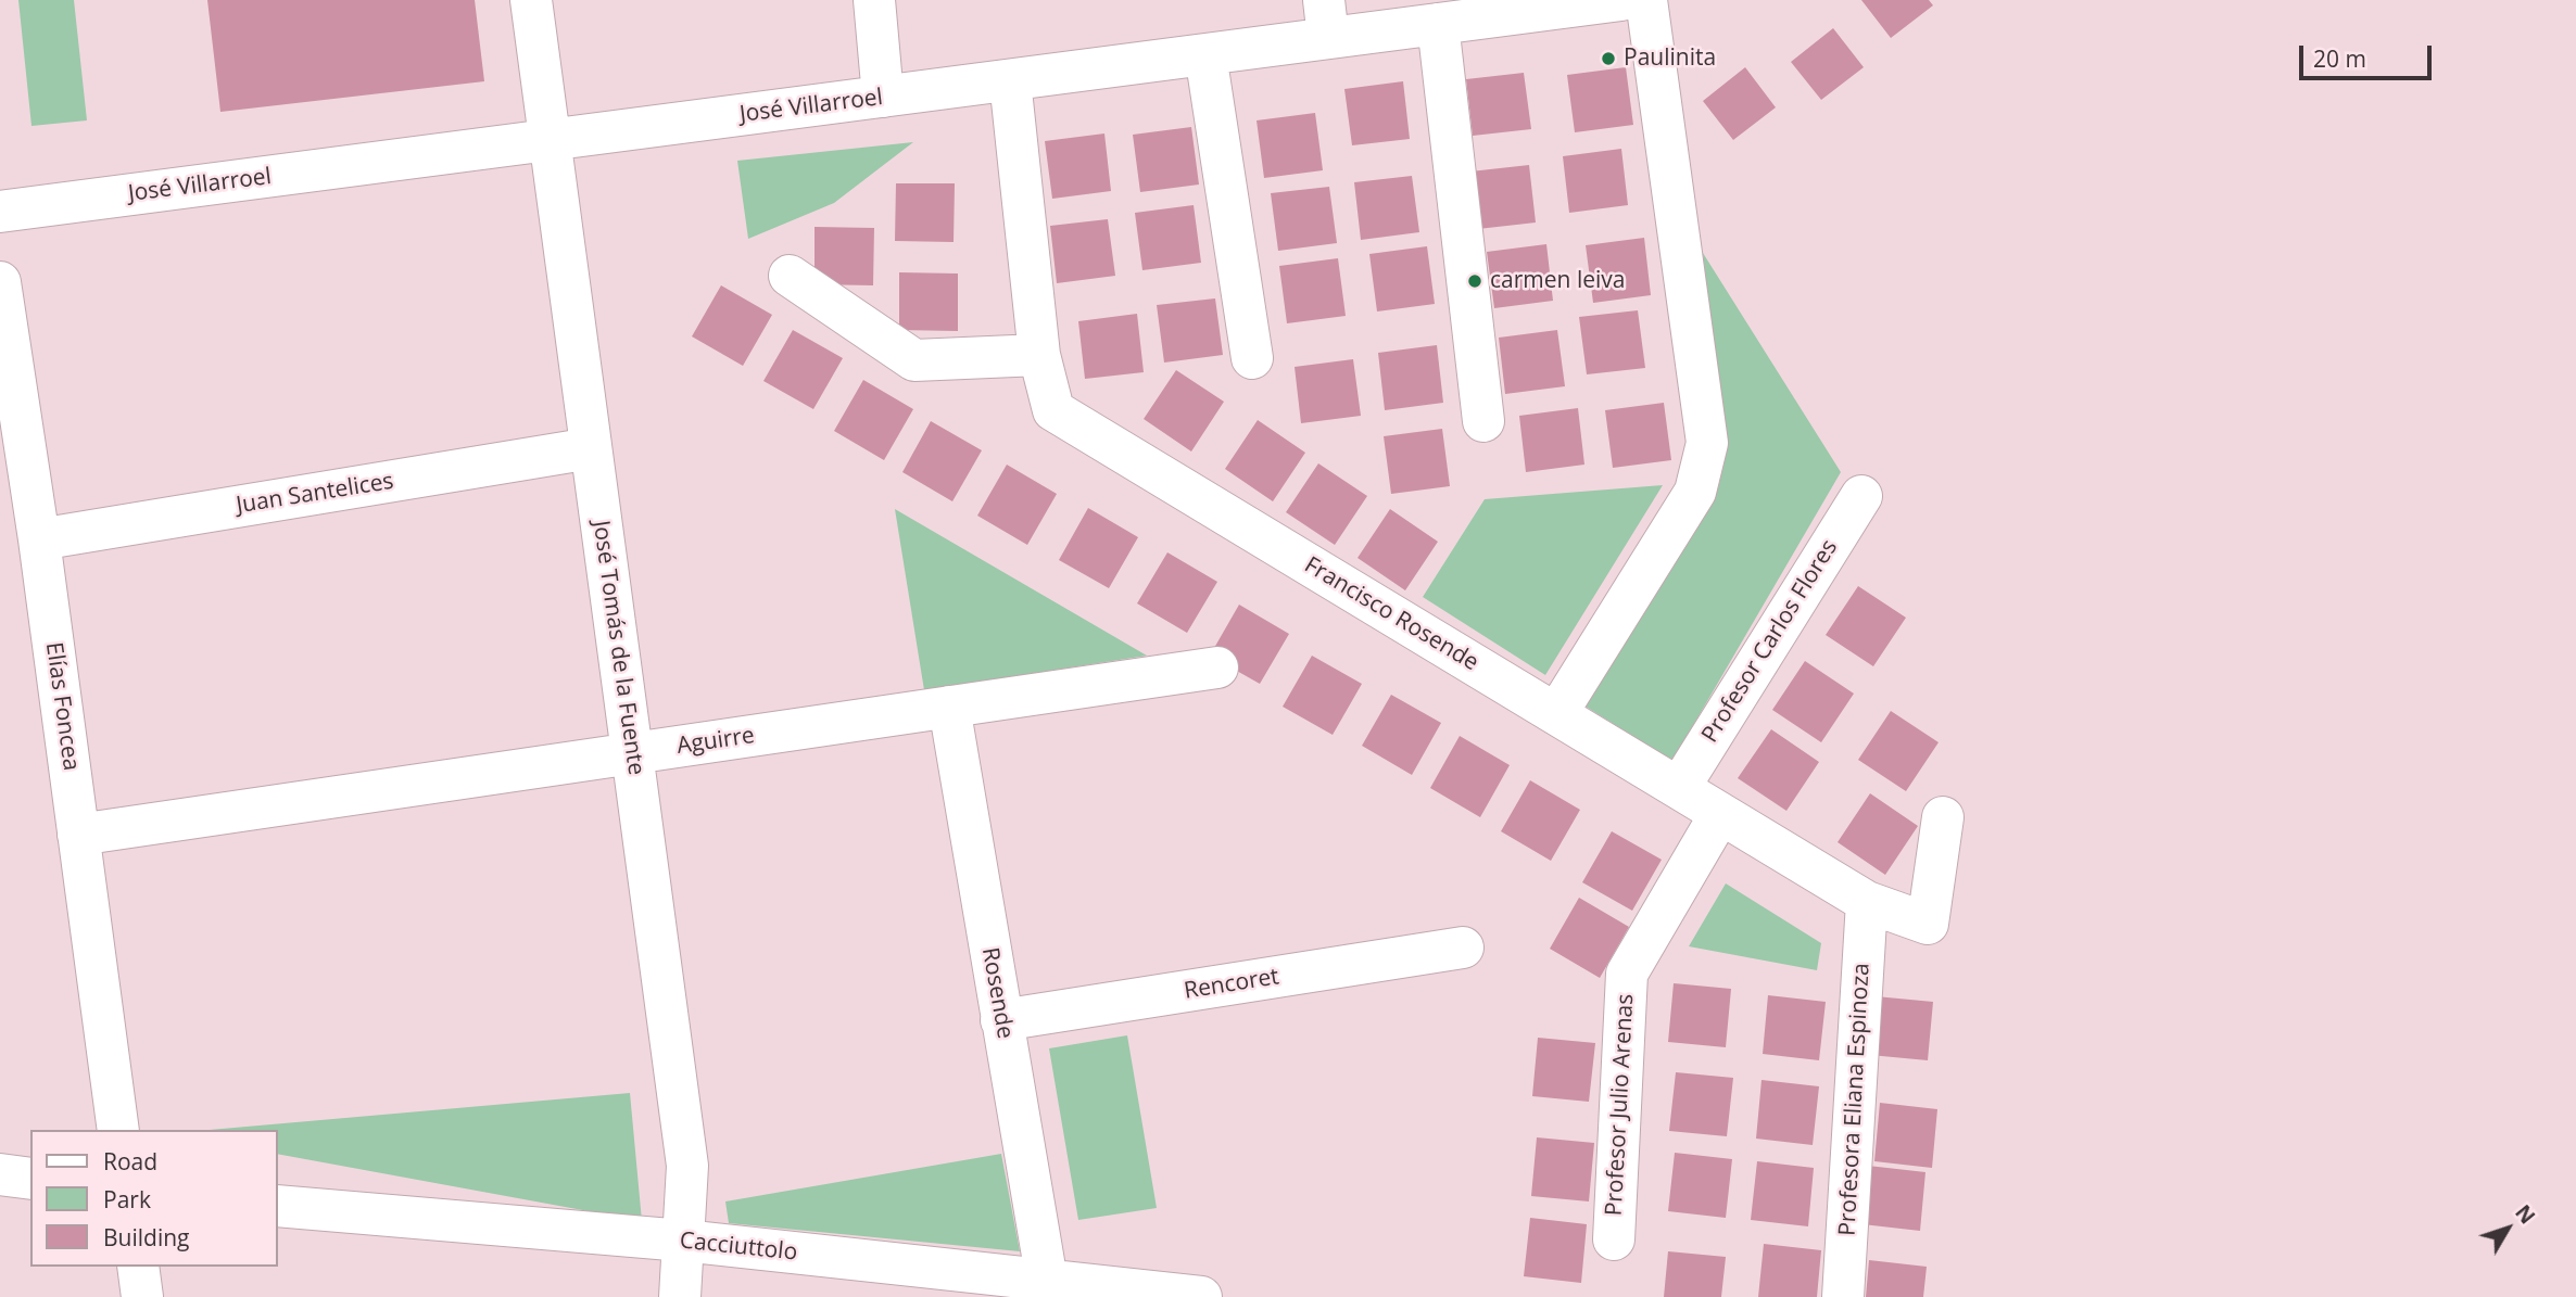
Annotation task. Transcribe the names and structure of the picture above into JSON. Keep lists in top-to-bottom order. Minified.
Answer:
{"streets":{"street":["José Villarroel","Juan Santelices","Francisco Rosende","Profesor Carlos Flores","José Tomás de la Fuente","Elías Foncea","Aguirre","Rencoret","Rosende","Profesora Eliana Espinoza","Profesor Julio Arenas","Cacciuttolo"]},"crossings":[["José Villarroel","Francisco Rosende"],["José Villarroel","José Tomás de la Fuente"],["Juan Santelices","José Tomás de la Fuente"],["Juan Santelices","Elías Foncea"],["Francisco Rosende","Profesor Carlos Flores"],["Francisco Rosende","Profesora Eliana Espinoza"],["Francisco Rosende","Profesor Julio Arenas"],["José Tomás de la Fuente","Aguirre"],["José Tomás de la Fuente","Cacciuttolo"],["Elías Foncea","Aguirre"],["Aguirre","Rosende"],["Rencoret","Rosende"],["Rosende","Cacciuttolo"]],"places":["Paulinita","carmen leiva"],"legend":["Road","Park","Building"],"scale_bar":"20 m","north":"top right"}
